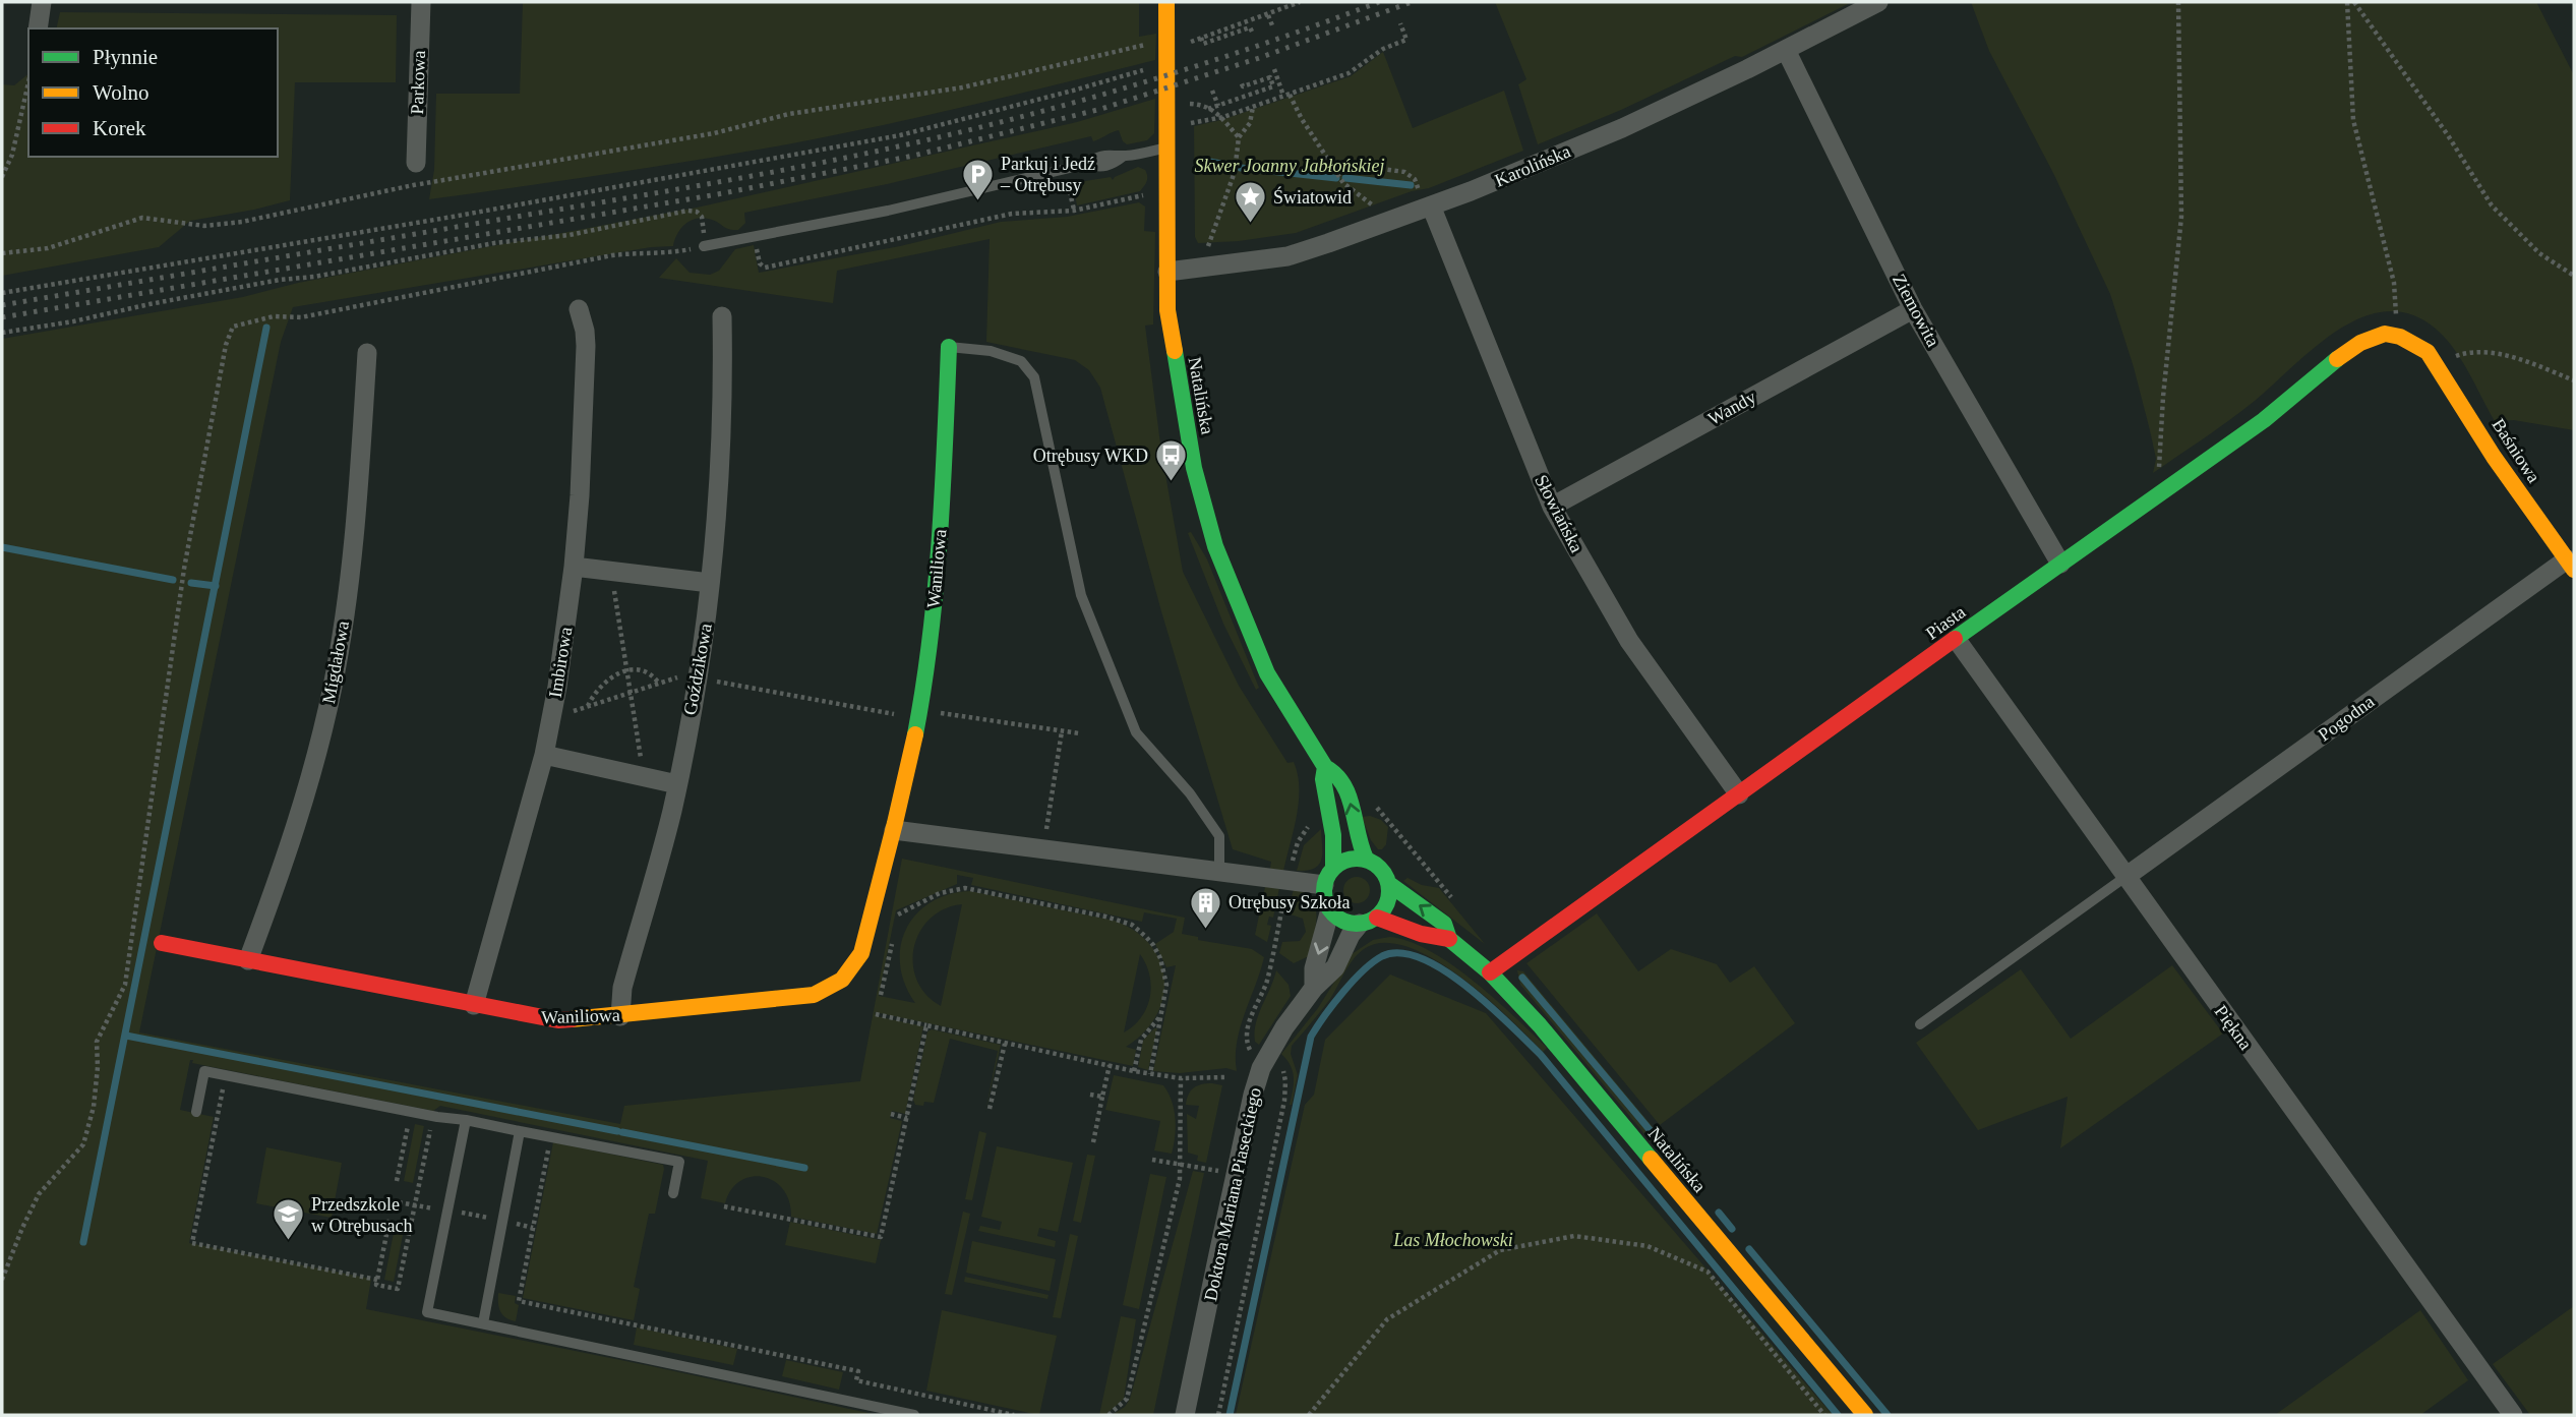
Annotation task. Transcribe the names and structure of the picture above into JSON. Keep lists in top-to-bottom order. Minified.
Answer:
{"streets":{"street":["Parkowa","Karolińska","Ziemowita","Natalińska","Wandy","Baśniowa","Słowiańska","Waniliowa","Piasta","Migdałowa","Imbirowa","Goździkowa","Pogodna","Piękna","Doktora Mariana Piaseckiego"]},"crossings":[["Karolińska","Ziemowita"],["Karolińska","Natalińska"],["Karolińska","Słowiańska"],["Ziemowita","Wandy"],["Ziemowita","Piasta"],["Natalińska","Piasta"],["Natalińska","Doktora Mariana Piaseckiego"],["Wandy","Słowiańska"],["Baśniowa","Piasta"],["Baśniowa","Pogodna"],["Słowiańska","Piasta"],["Waniliowa","Migdałowa"],["Waniliowa","Imbirowa"],["Waniliowa","Goździkowa"],["Piasta","Piękna"],["Pogodna","Piękna"]],"parks":["Skwer Joanny Jabłońskiej","Las Młochowski"],"places":{"parking":["Parkuj i Jedź – Otrębusy"],"place":["Światowid"],"bus stop":["Otrębusy WKD"],"building":["Otrębusy Szkoła"],"school or university":["Przedszkole w Otrębusach"]},"legend":["Płynnie","Wolno","Korek"]}
